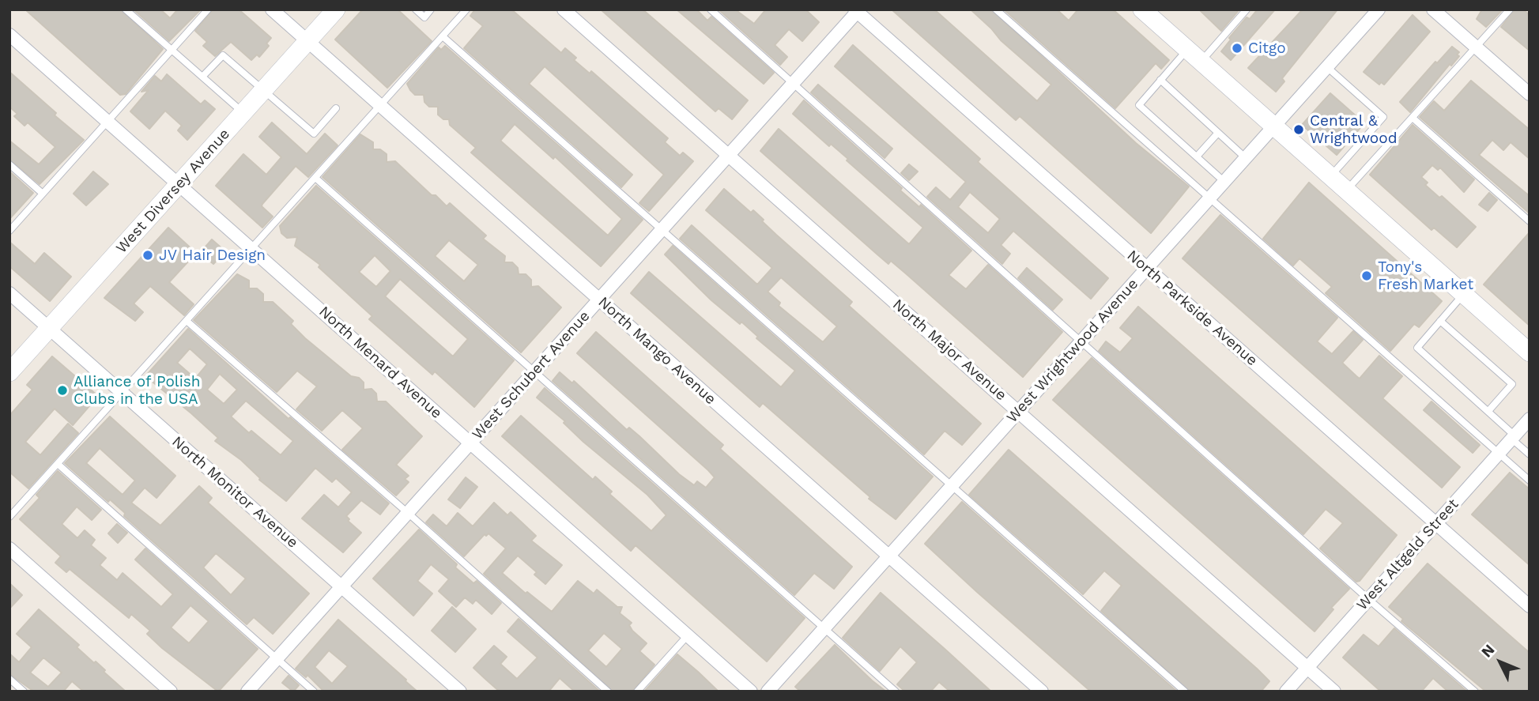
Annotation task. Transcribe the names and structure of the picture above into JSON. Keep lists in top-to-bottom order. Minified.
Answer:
{"streets":{"street":["West Diversey Avenue","North Parkside Avenue","North Major Avenue","North Mango Avenue","West Wrightwood Avenue","North Menard Avenue","West Schubert Avenue","North Monitor Avenue","West Altgeld Street"]},"crossings":[["West Diversey Avenue","North Mango Avenue"],["West Diversey Avenue","North Menard Avenue"],["West Diversey Avenue","North Monitor Avenue"],["North Parkside Avenue","West Wrightwood Avenue"],["North Parkside Avenue","West Schubert Avenue"],["North Parkside Avenue","West Altgeld Street"],["North Major Avenue","West Wrightwood Avenue"],["North Major Avenue","West Schubert Avenue"],["North Major Avenue","West Altgeld Street"],["North Mango Avenue","West Wrightwood Avenue"],["North Mango Avenue","West Schubert Avenue"],["North Menard Avenue","West Schubert Avenue"],["West Schubert Avenue","North Monitor Avenue"]],"places":["Citgo","Central & Wrightwood","JV Hair Design","Tony's Fresh Market","Alliance of Polish Clubs in the USA"],"north":"top left"}
